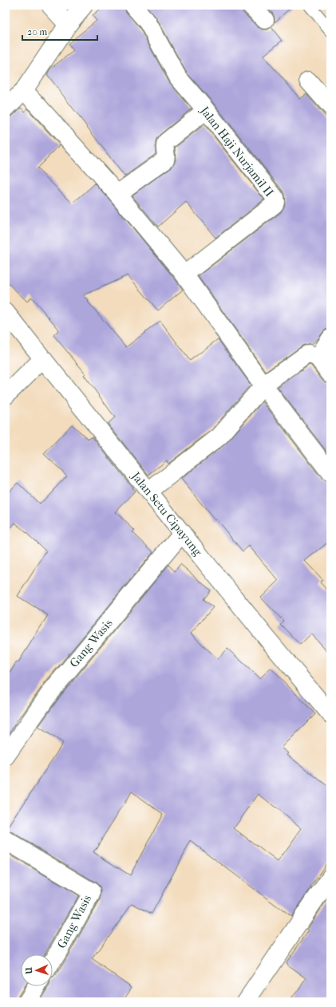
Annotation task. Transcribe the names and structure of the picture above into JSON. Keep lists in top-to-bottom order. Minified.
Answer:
{"streets":{"street":["Jalan Haji Nurjamil II","Jalan Setu Cipayung","Gang Wasis"]},"crossings":[["Jalan Setu Cipayung","Gang Wasis"]],"scale_bar":"20 m","north":"left"}
